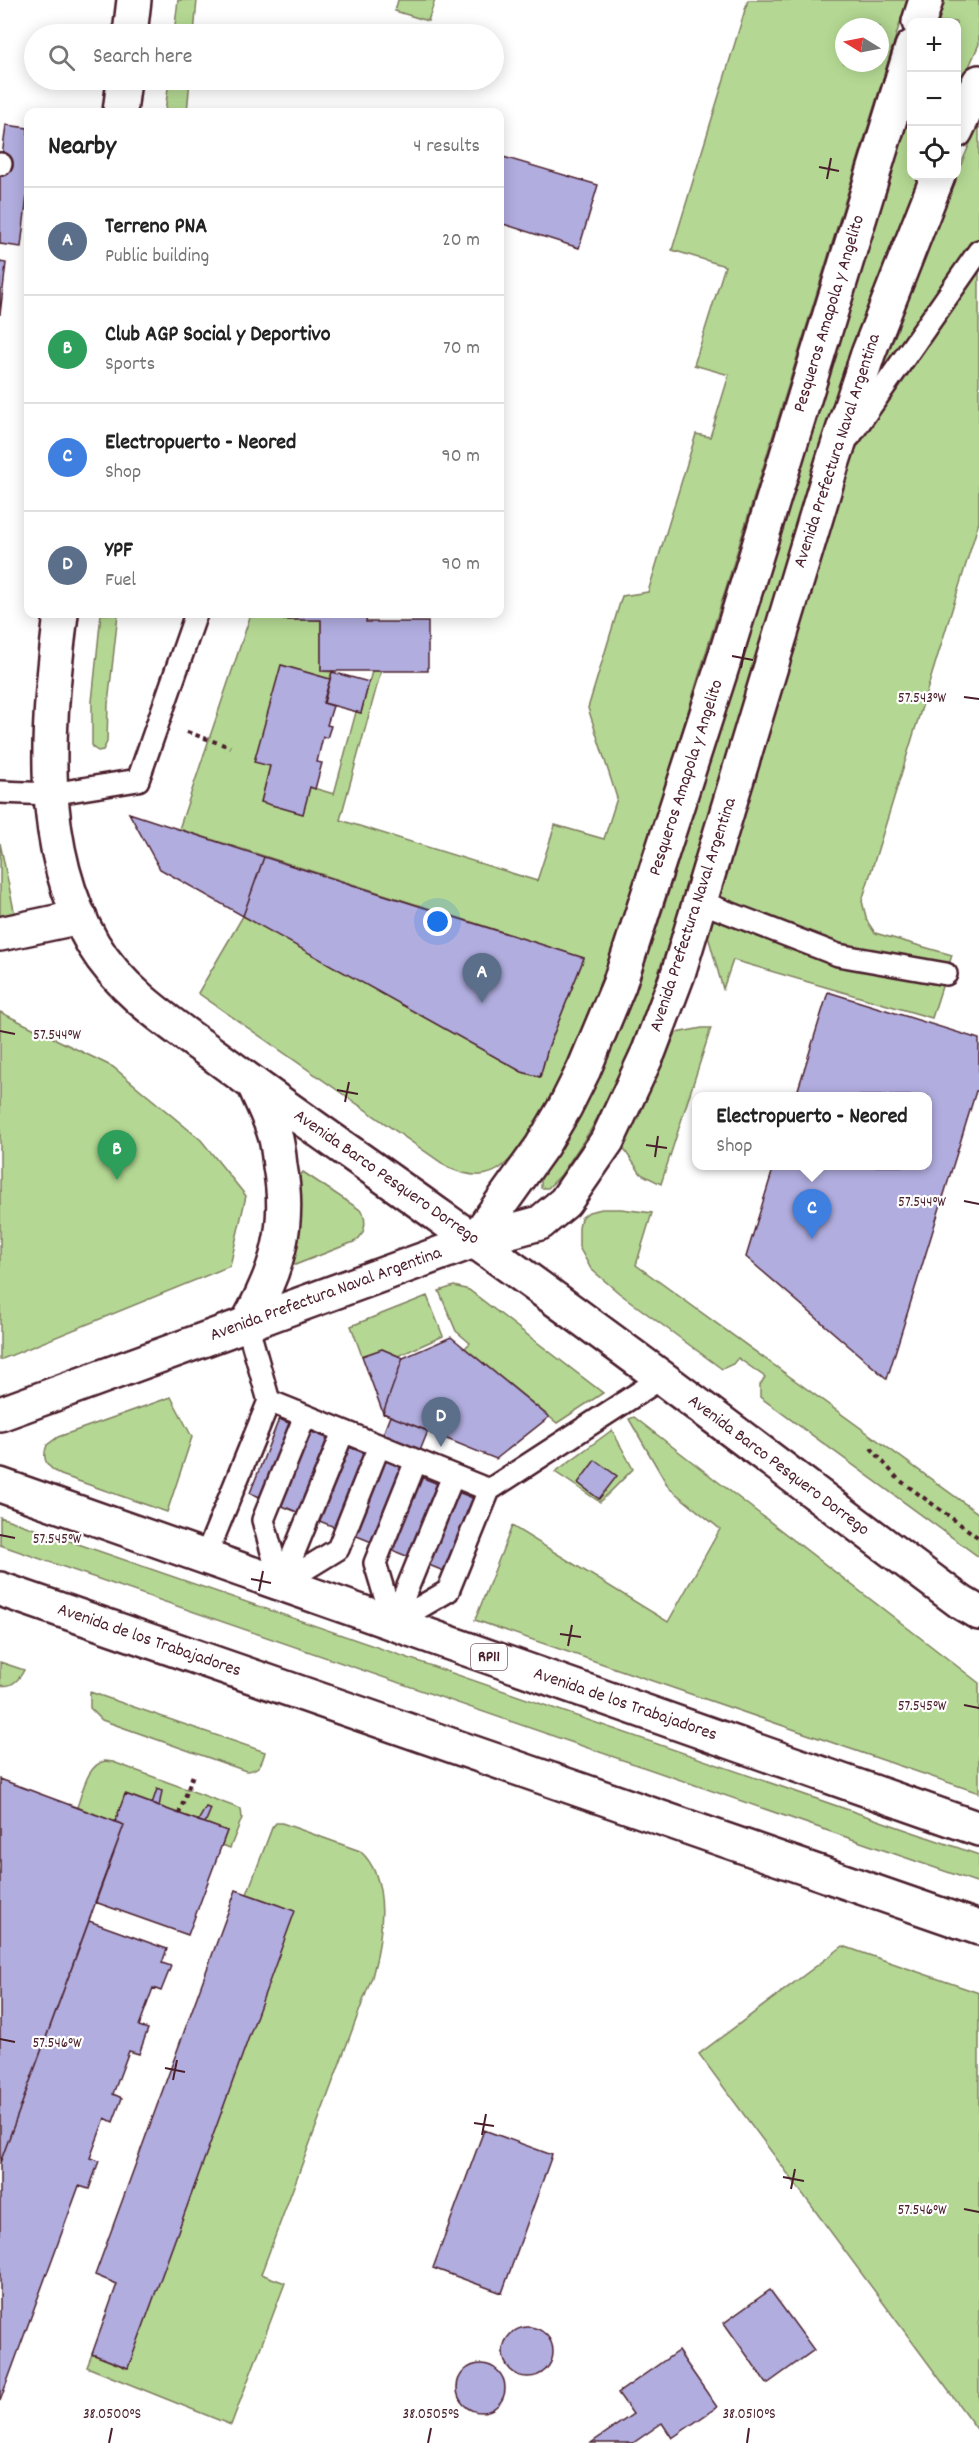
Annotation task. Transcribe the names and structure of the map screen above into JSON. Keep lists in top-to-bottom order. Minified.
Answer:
{"streets":{"main road":["Pesqueros Amapola y Angelito","Avenida Prefectura Naval Argentina","Avenida Barco Pesquero Dorrego","Avenida de los Trabajadores","RP11"]},"crossings":[["Pesqueros Amapola y Angelito","Avenida Prefectura Naval Argentina"],["Pesqueros Amapola y Angelito","Avenida Barco Pesquero Dorrego"],["Avenida Prefectura Naval Argentina","Avenida Barco Pesquero Dorrego"]],"north":"left","page":{"map_buttons":["+","−"],"search":"Search here","heading":["Nearby","4 results"],"list":[{"mark":"A","name":"Terreno PNA","note":"Public building","value":"20 m"},{"mark":"B","name":"Club AGP Social y Deportivo","note":"Sports","value":"70 m"},{"mark":"C","name":"Electropuerto - Neored","note":"Shop","value":"90 m"},{"mark":"D","name":"YPF","note":"Fuel","value":"90 m"}],"pins":["A","B","C","D"],"popup":["Electropuerto - Neored","Shop"]},"coordinates":["57.543°W","57.544°W","57.545°W","57.546°W","38.0500°S","38.0505°S","38.0510°S"]}
